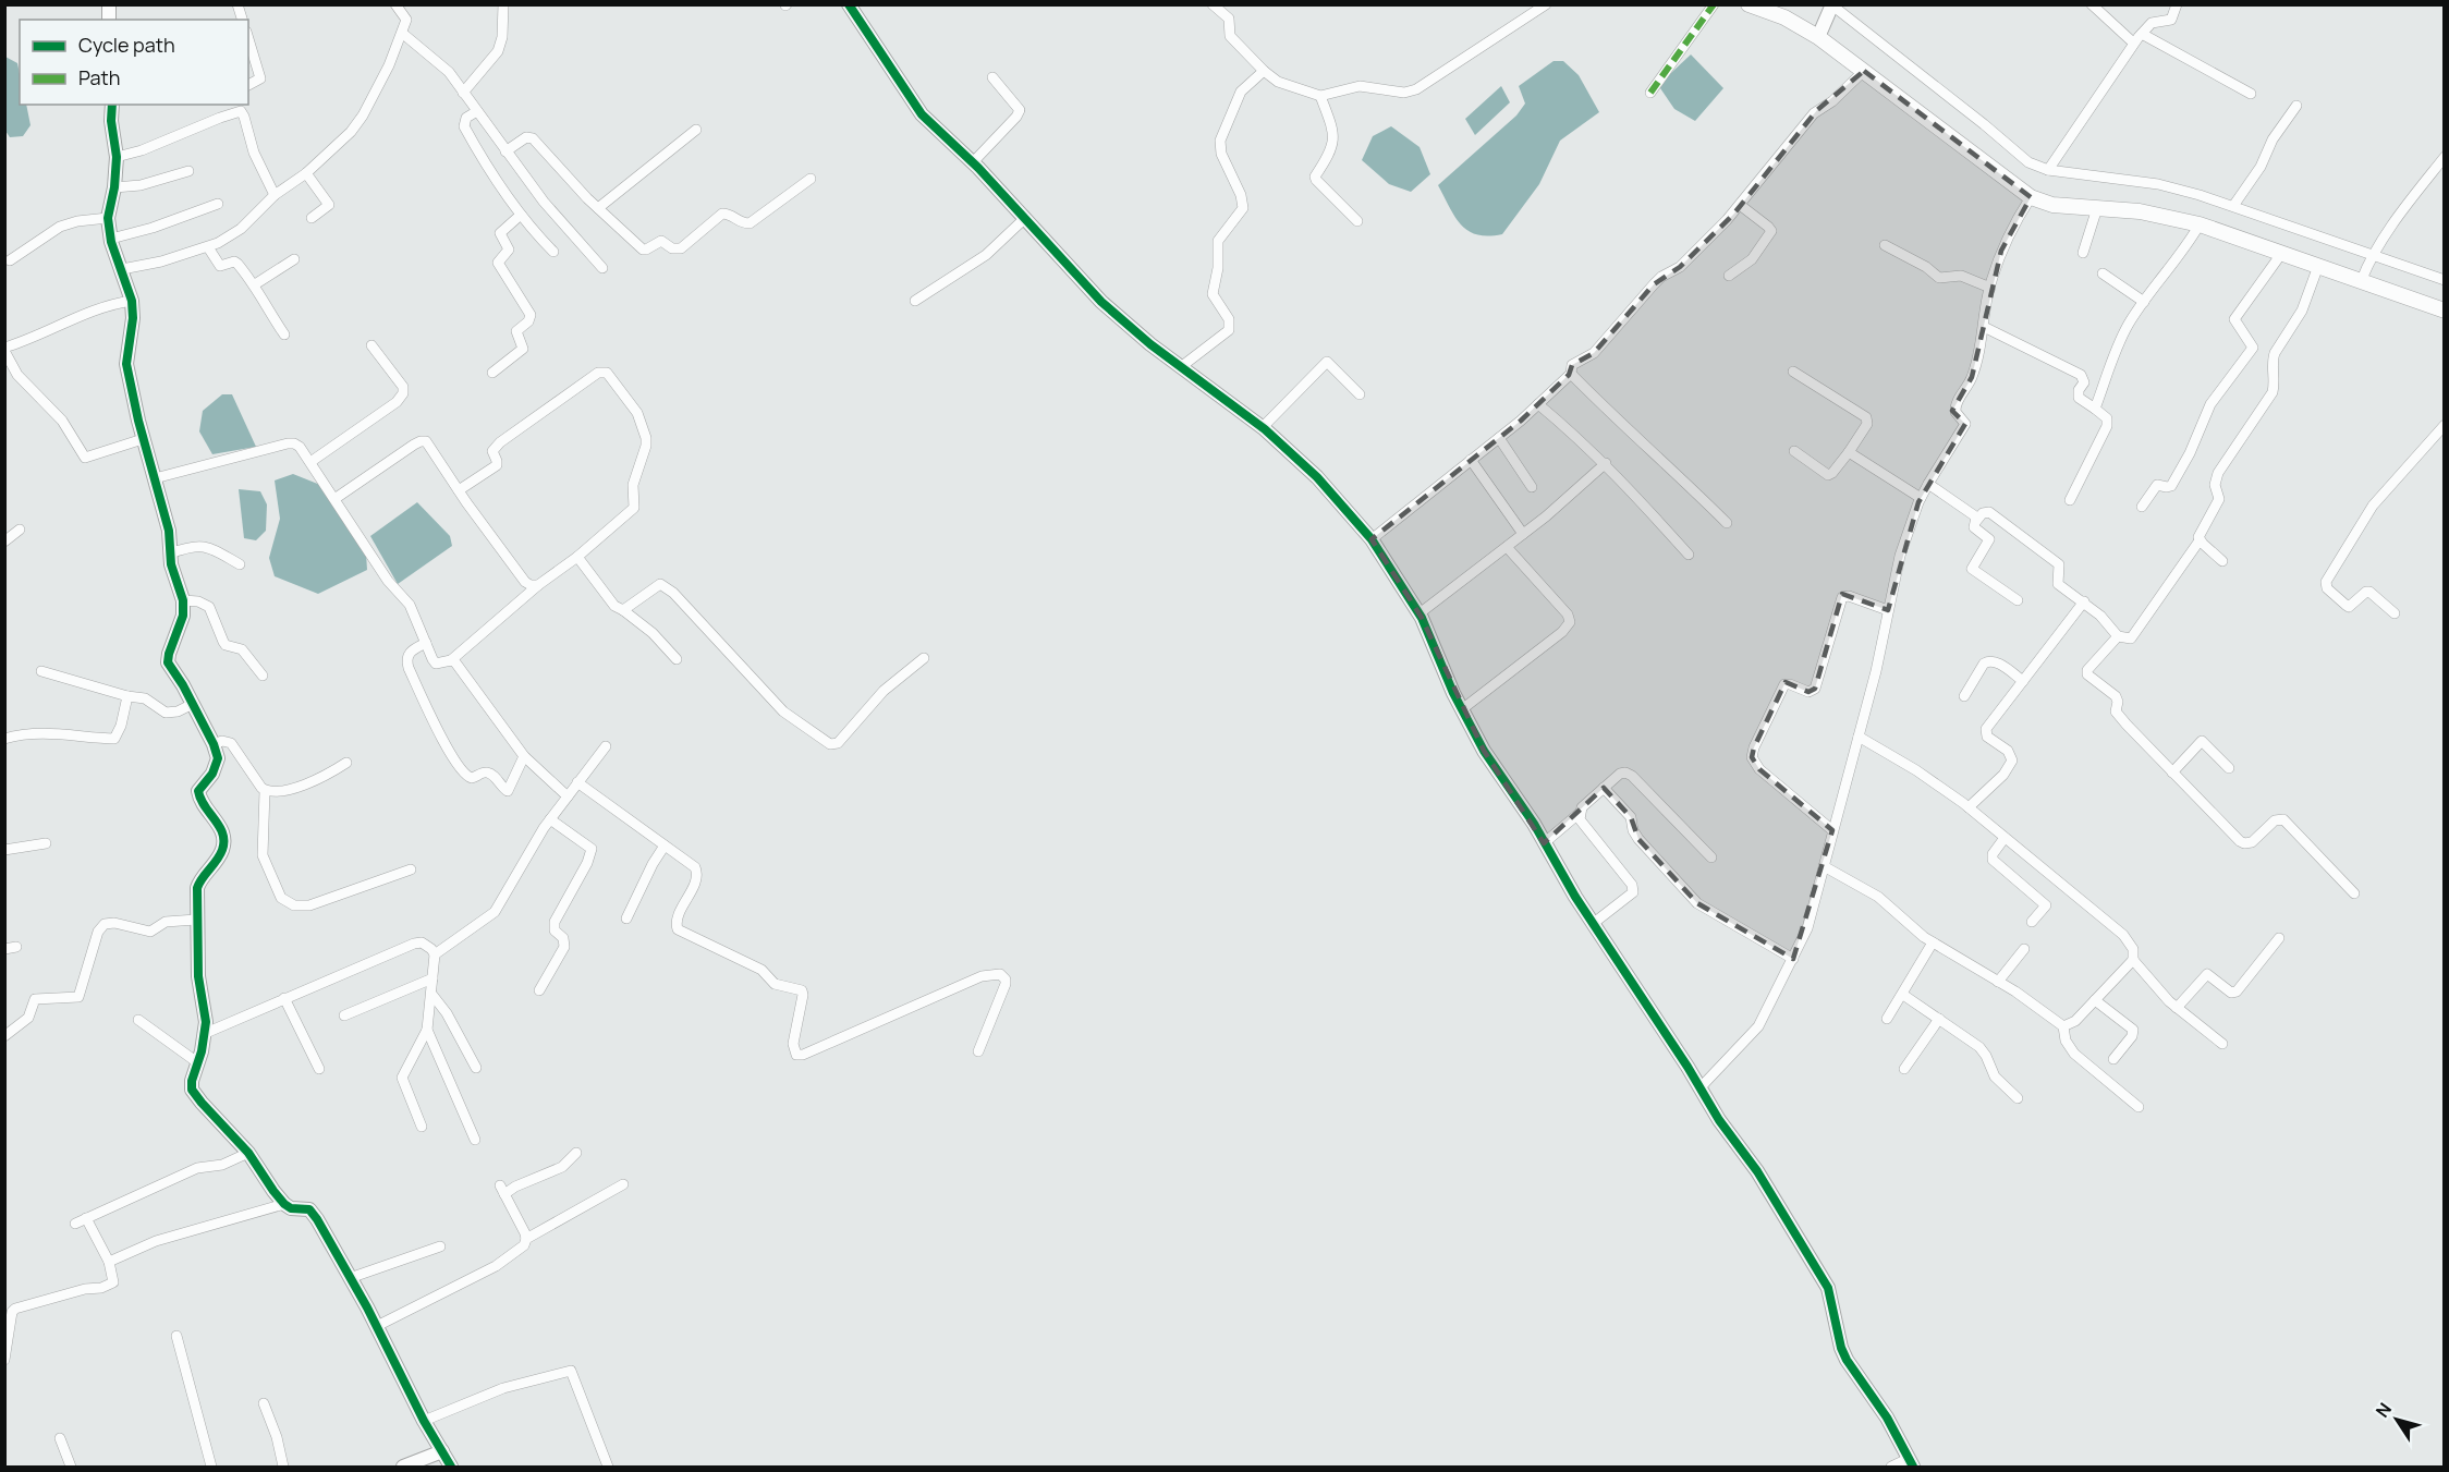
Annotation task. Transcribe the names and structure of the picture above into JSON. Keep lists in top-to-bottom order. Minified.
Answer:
{"legend":["Cycle path","Path"],"north":"top left"}
